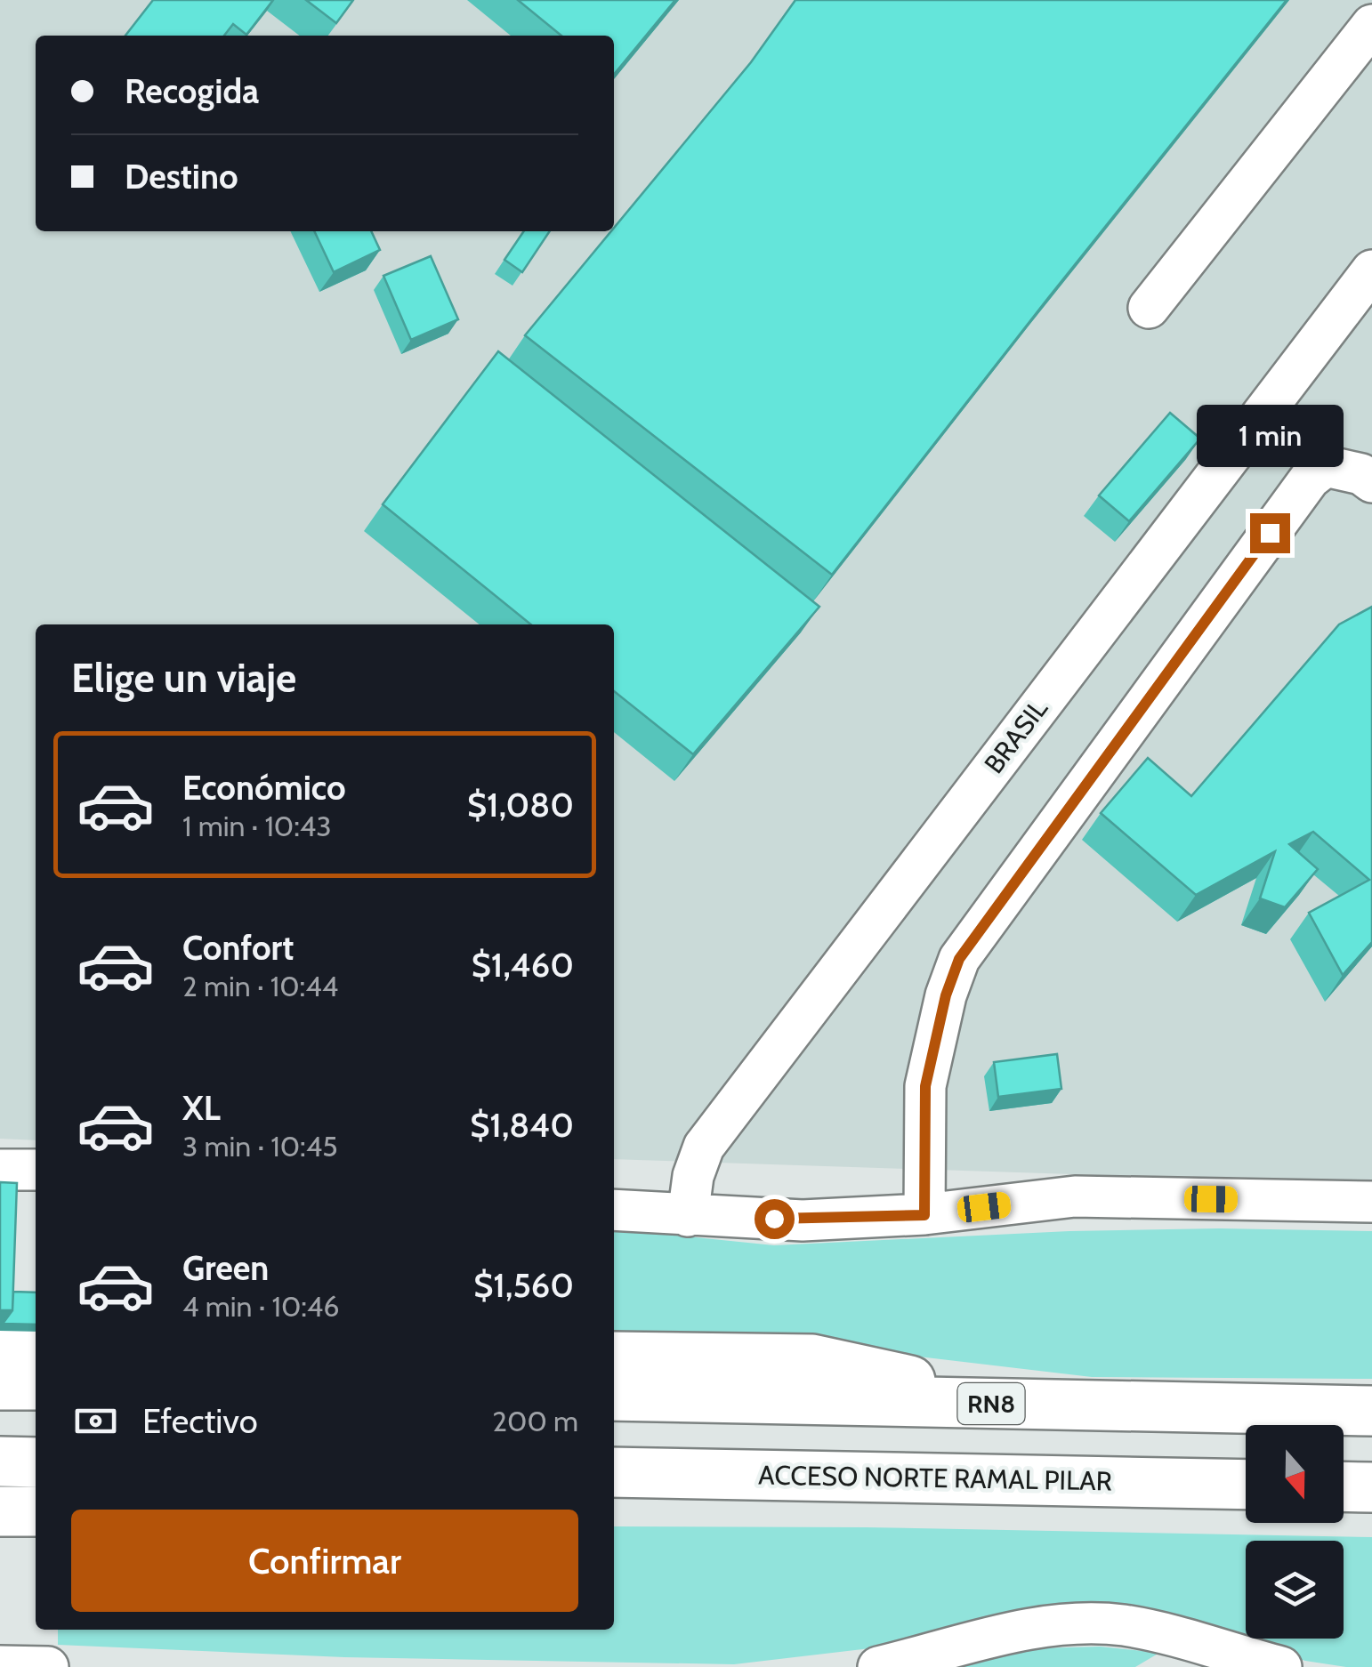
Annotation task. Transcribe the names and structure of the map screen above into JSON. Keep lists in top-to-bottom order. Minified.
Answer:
{"streets":{"highway":["RN8","ACCESO NORTE RAMAL PILAR"],"street":["BRASIL"]},"north":"bottom","page":{"banner":["Recogida","Destino"],"bubble":"1 min","heading":"Elige un viaje","list":[{"name":"Económico","note":"1 min · 10:43","value":"$1,080"},{"name":"Confort","note":"2 min · 10:44","value":"$1,460"},{"name":"XL","note":"3 min · 10:45","value":"$1,840"},{"name":"Green","note":"4 min · 10:46","value":"$1,560"}],"pay":["Efectivo","200 m"],"buttons":"Confirmar"}}
